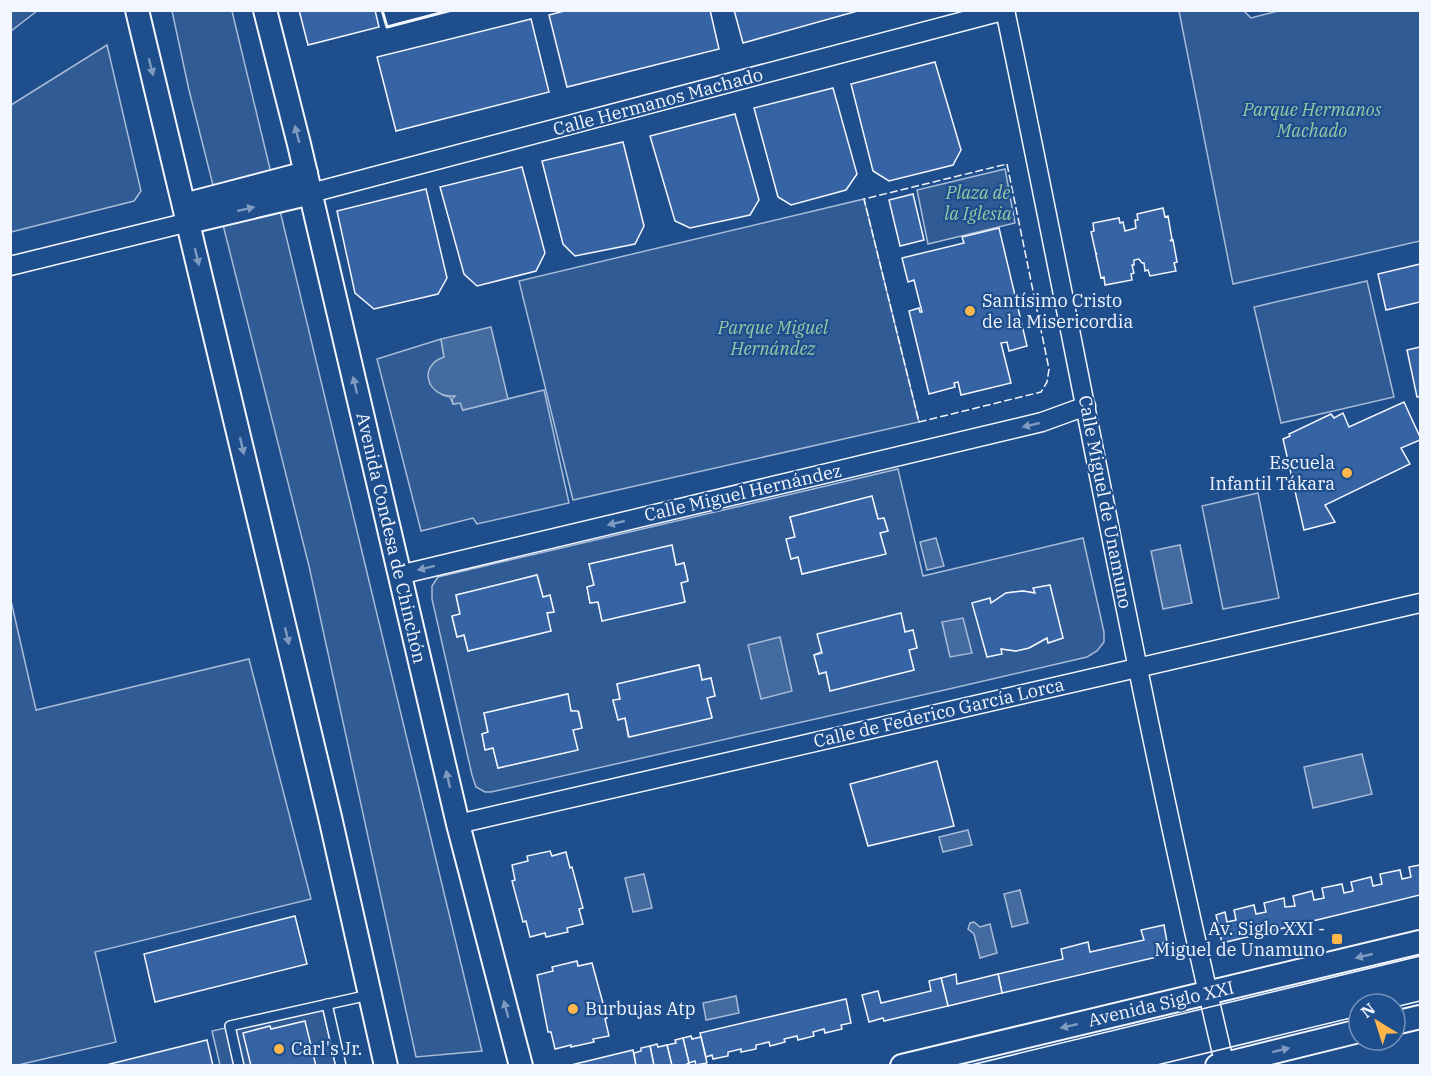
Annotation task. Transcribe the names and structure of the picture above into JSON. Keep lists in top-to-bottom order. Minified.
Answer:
{"streets":{"street":["Calle Hermanos Machado","Calle Miguel Hernández","Calle Miguel de Unamuno","Avenida Condesa de Chinchón","Calle de Federico García Lorca","Avenida Siglo XXI"]},"crossings":[["Calle Hermanos Machado","Calle Miguel de Unamuno"],["Calle Hermanos Machado","Avenida Condesa de Chinchón"],["Calle Miguel Hernández","Calle Miguel de Unamuno"],["Calle Miguel Hernández","Avenida Condesa de Chinchón"],["Calle Miguel de Unamuno","Calle de Federico García Lorca"],["Calle Miguel de Unamuno","Avenida Siglo XXI"],["Avenida Condesa de Chinchón","Calle de Federico García Lorca"]],"one_way":["Calle Miguel Hernández","Avenida Siglo XXI"],"parks":["Parque Hermanos Machado","Plaza de la Iglesia","Parque Miguel Hernández"],"places":{"other":["Santísimo Cristo de la Misericordia","Escuela Infantil Tákara","Burbujas Atp","Carl's Jr."],"transit":["Av. Siglo XXI - Miguel de Unamuno"]},"north":"top left"}
